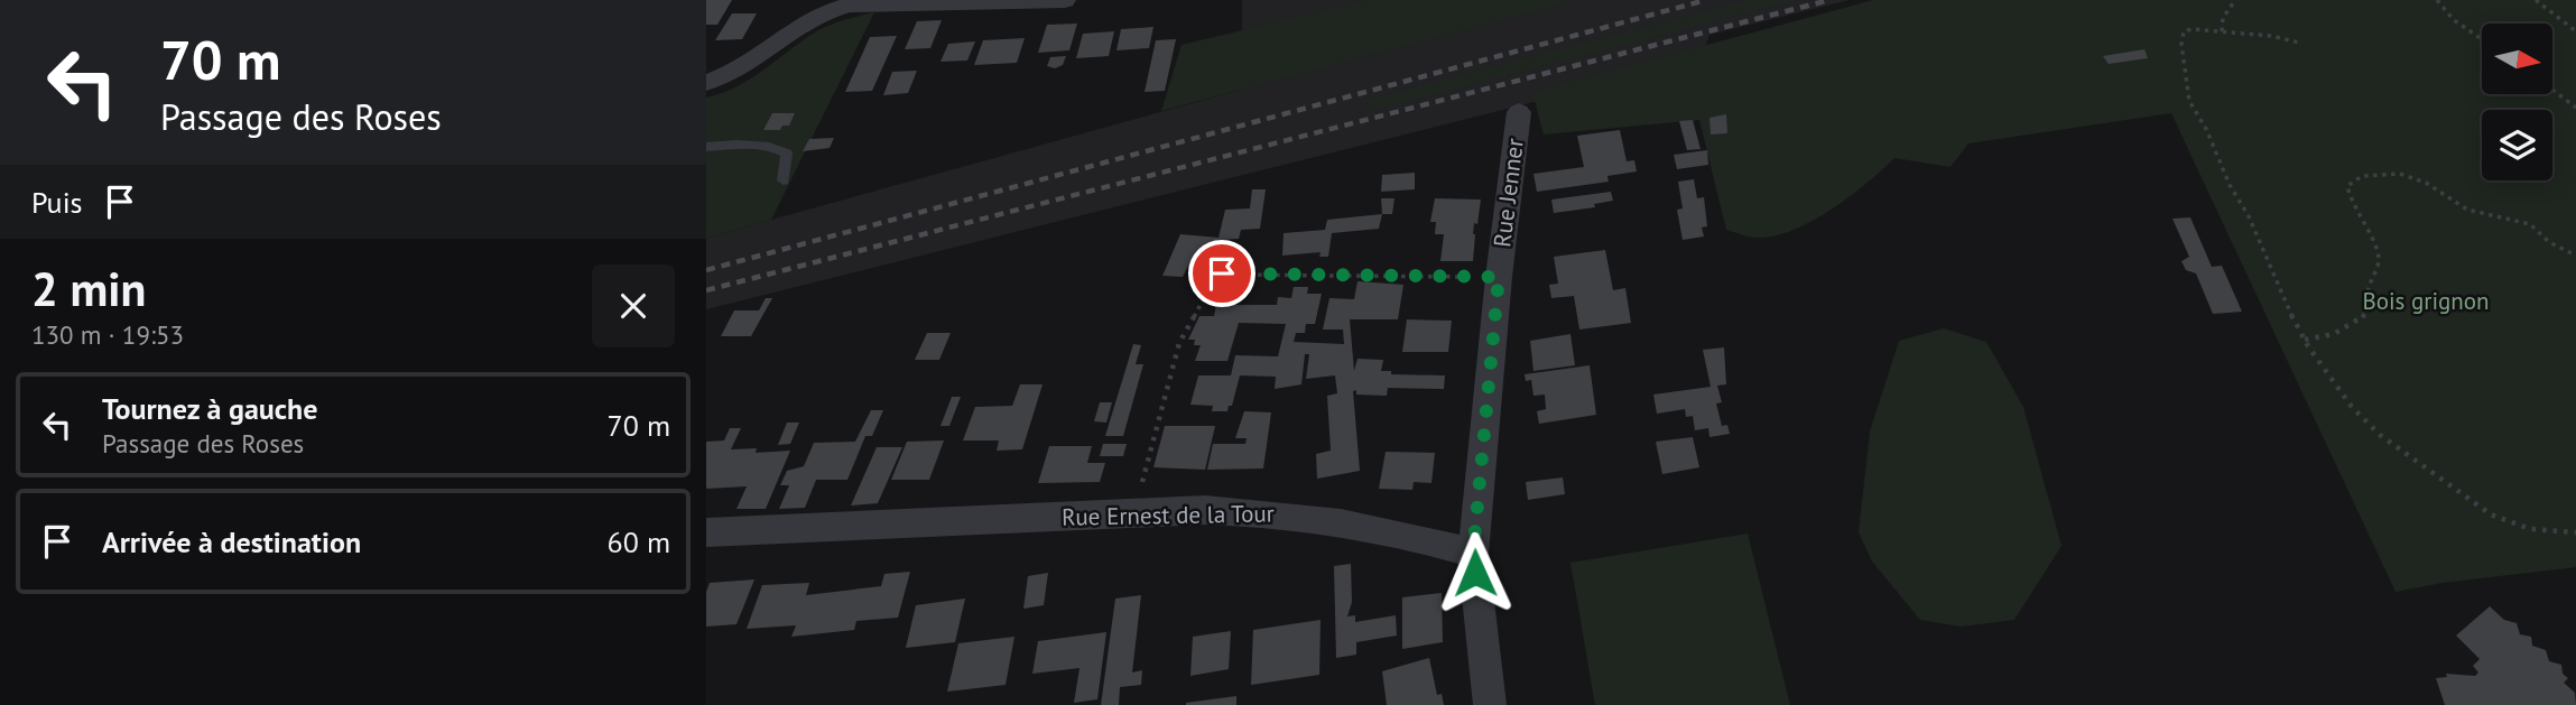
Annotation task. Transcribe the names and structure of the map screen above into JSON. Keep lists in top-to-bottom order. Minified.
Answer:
{"streets":{"street":["Rue Jenner","Rue Ernest de la Tour"]},"crossings":[["Rue Jenner","Rue Ernest de la Tour"]],"parks":["Bois grignon"],"north":"right","page":{"turn":["70 m","Passage des Roses"],"then":"Puis","heading":["2 min","130 m · 19:53"],"list":[{"name":"Tournez à gauche","note":"Passage des Roses","value":"70 m"},{"name":"Arrivée à destination","value":"60 m"}]}}
